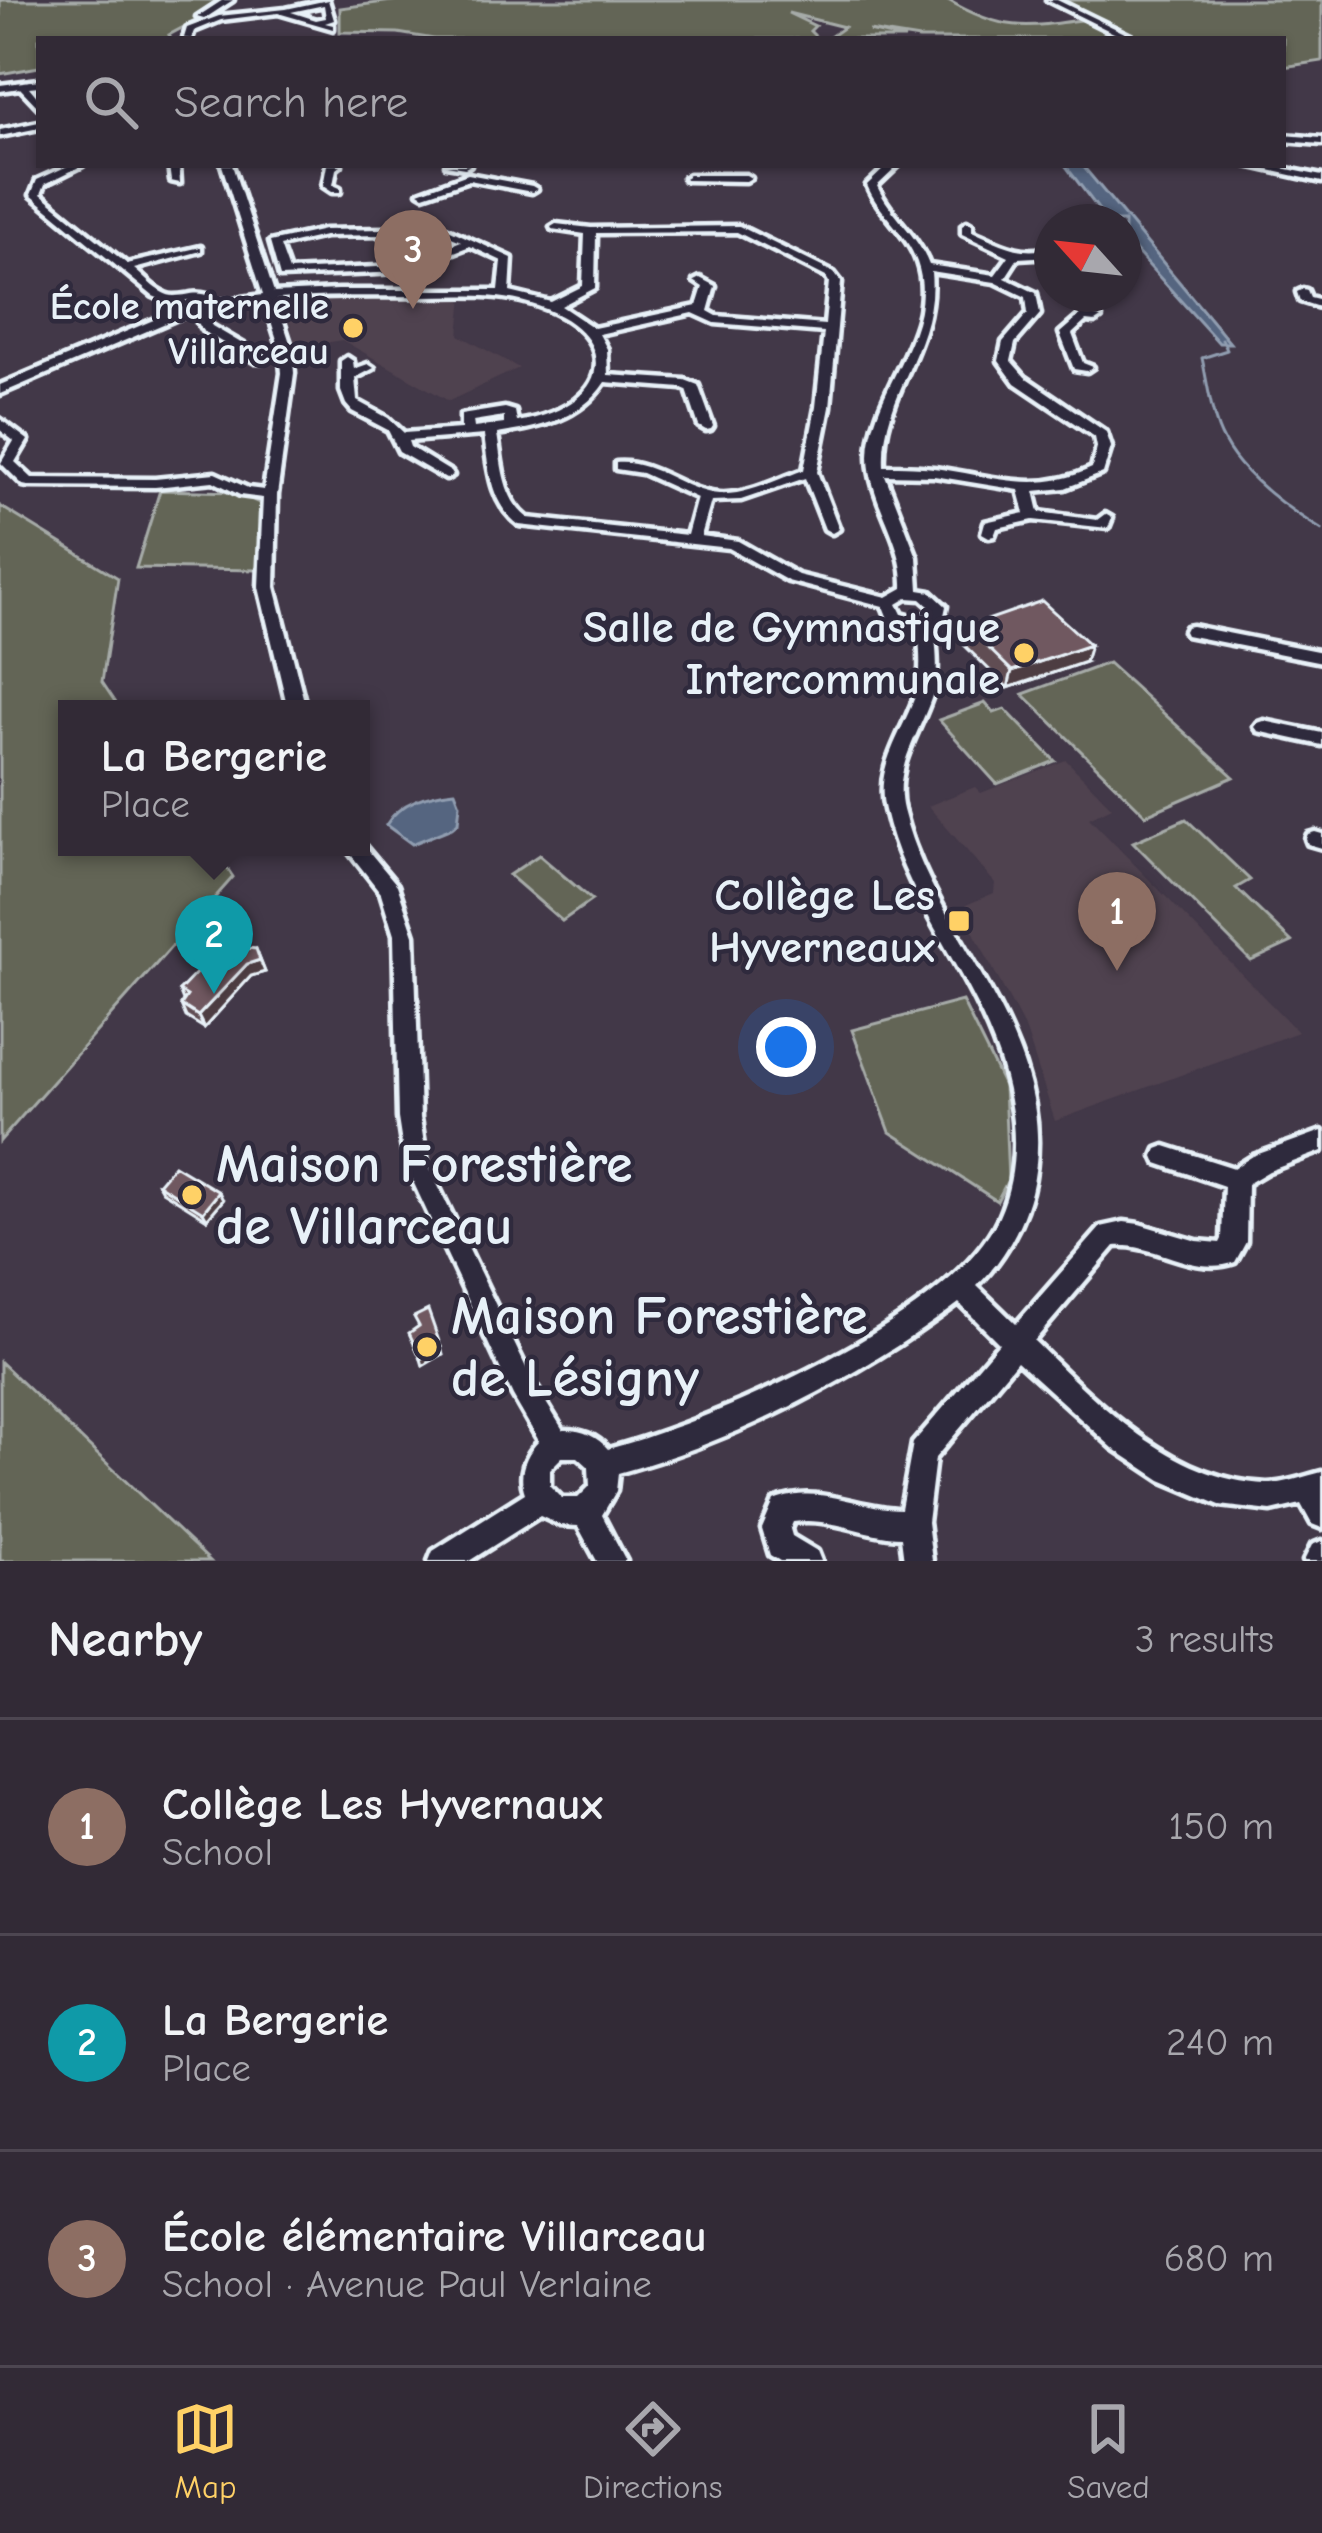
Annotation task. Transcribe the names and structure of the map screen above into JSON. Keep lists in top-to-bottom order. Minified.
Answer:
{"places":{"other":["École maternelle Villarceau","Salle de Gymnastique Intercommunale","Maison Forestière de Villarceau","Maison Forestière de Lésigny"],"transit":["Collège Les Hyverneaux"]},"north":"top left","page":{"search":"Search here","pins":["3","1","2"],"popup":["La Bergerie","Place"],"heading":["Nearby","3 results"],"list":[{"mark":"1","name":"Collège Les Hyvernaux","note":"School","value":"150 m"},{"mark":"2","name":"La Bergerie","note":"Place","value":"240 m"},{"mark":"3","name":"École élémentaire Villarceau","note":"School · Avenue Paul Verlaine","value":"680 m"}],"nav":["Map","Directions","Saved"]}}
